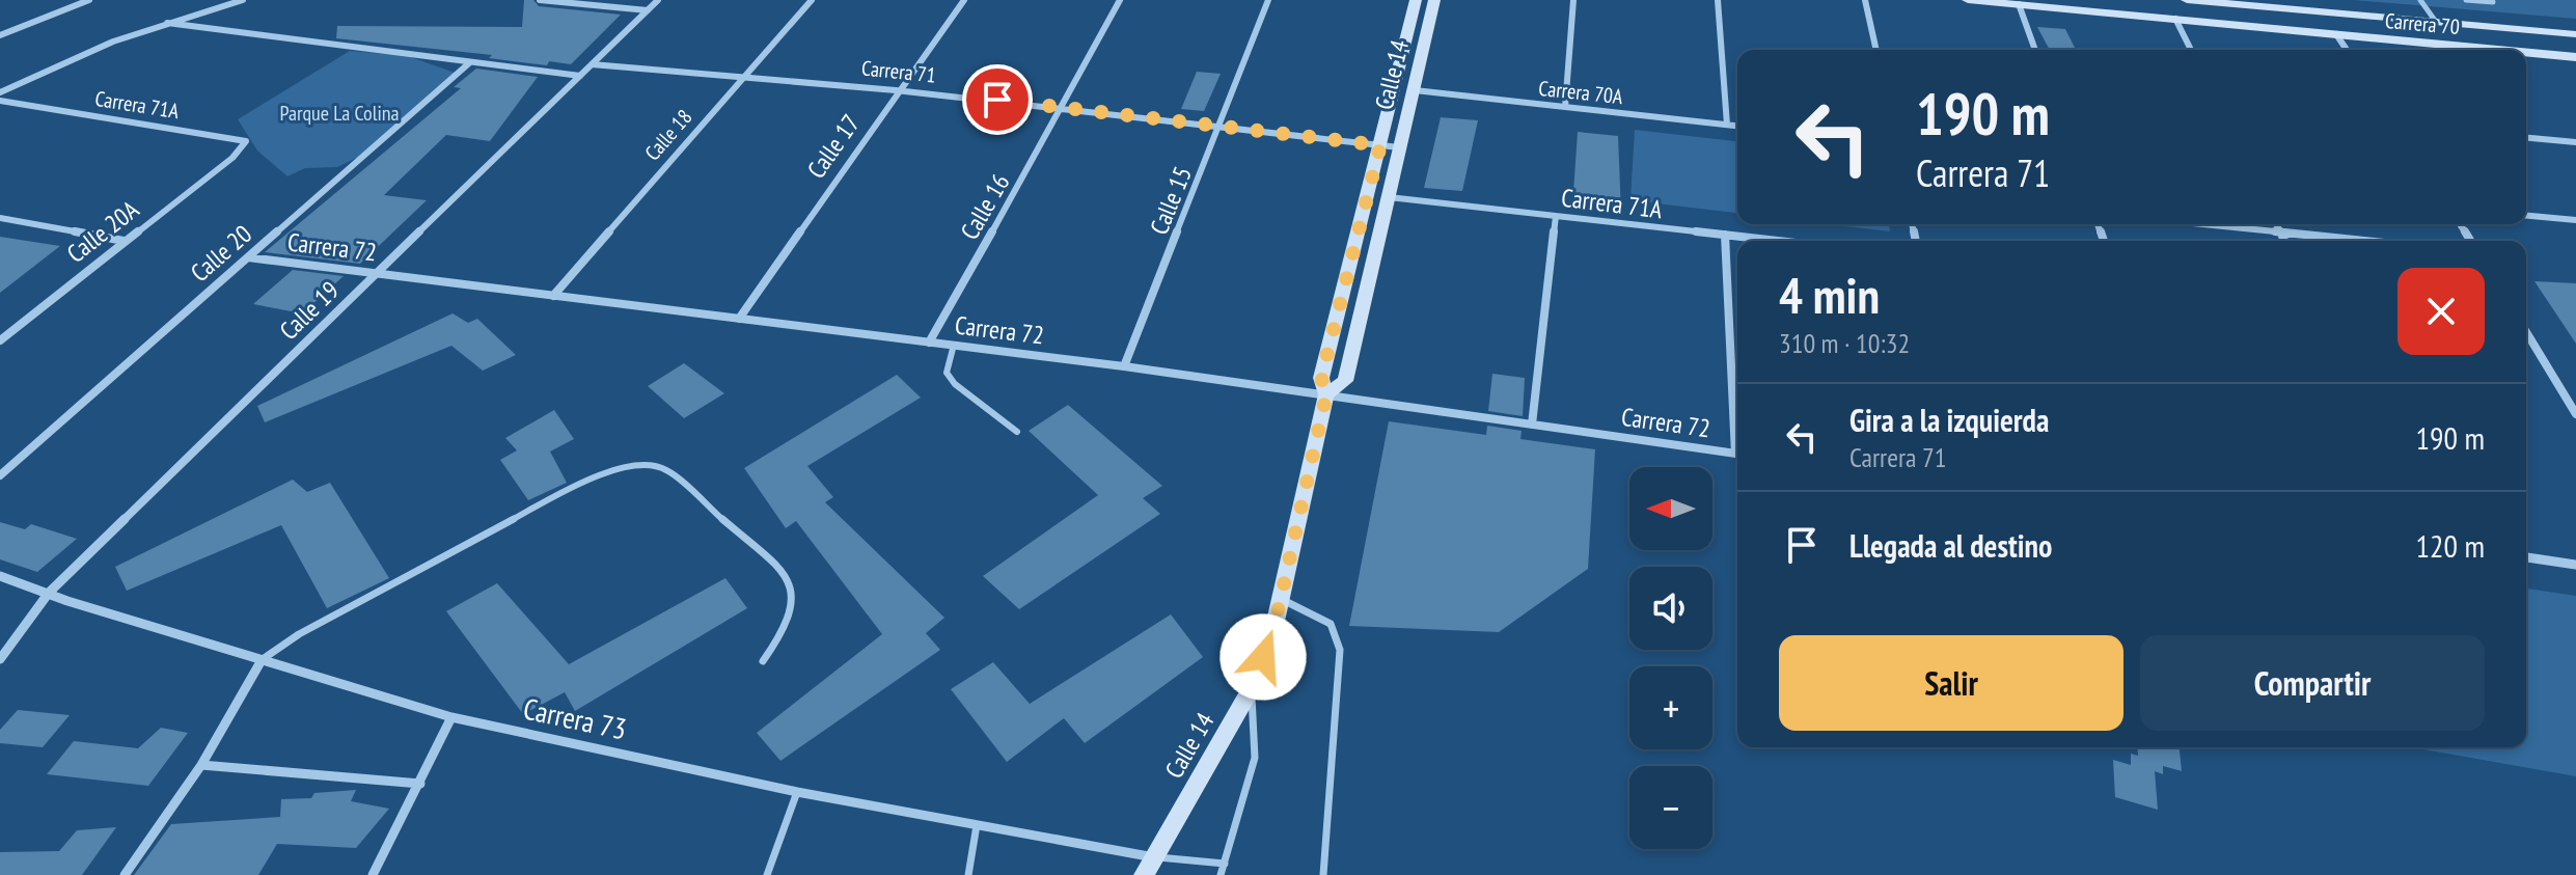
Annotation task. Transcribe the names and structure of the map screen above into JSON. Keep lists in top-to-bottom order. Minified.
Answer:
{"streets":{"street":["Carrera 70","Carrera 71","Calle 14","Carrera 70A","Carrera 71A","Calle 18","Calle 17","Calle 15","Calle 16","Calle 20A","Carrera 72","Calle 20","Calle 19","Carrera 73"]},"crossings":[["Carrera 71","Calle 14"],["Carrera 71","Calle 18"],["Carrera 71","Calle 17"],["Carrera 71","Calle 15"],["Carrera 71","Calle 16"],["Carrera 71","Calle 19"],["Calle 14","Carrera 70A"],["Calle 14","Carrera 71A"],["Calle 14","Carrera 72"],["Calle 14","Carrera 73"],["Carrera 71A","Calle 20A"],["Calle 18","Carrera 72"],["Calle 17","Carrera 72"],["Calle 15","Carrera 72"],["Calle 16","Carrera 72"],["Carrera 72","Calle 20"],["Carrera 72","Calle 19"],["Calle 19","Carrera 73"]],"parks":["Parque La Colina"],"north":"left","page":{"turn":["190 m","Carrera 71"],"heading":["4 min","310 m · 10:32"],"list":[{"name":"Gira a la izquierda","note":"Carrera 71","value":"190 m"},{"name":"Llegada al destino","value":"120 m"}],"map_buttons":["+","−"],"buttons":["Salir","Compartir"]}}
